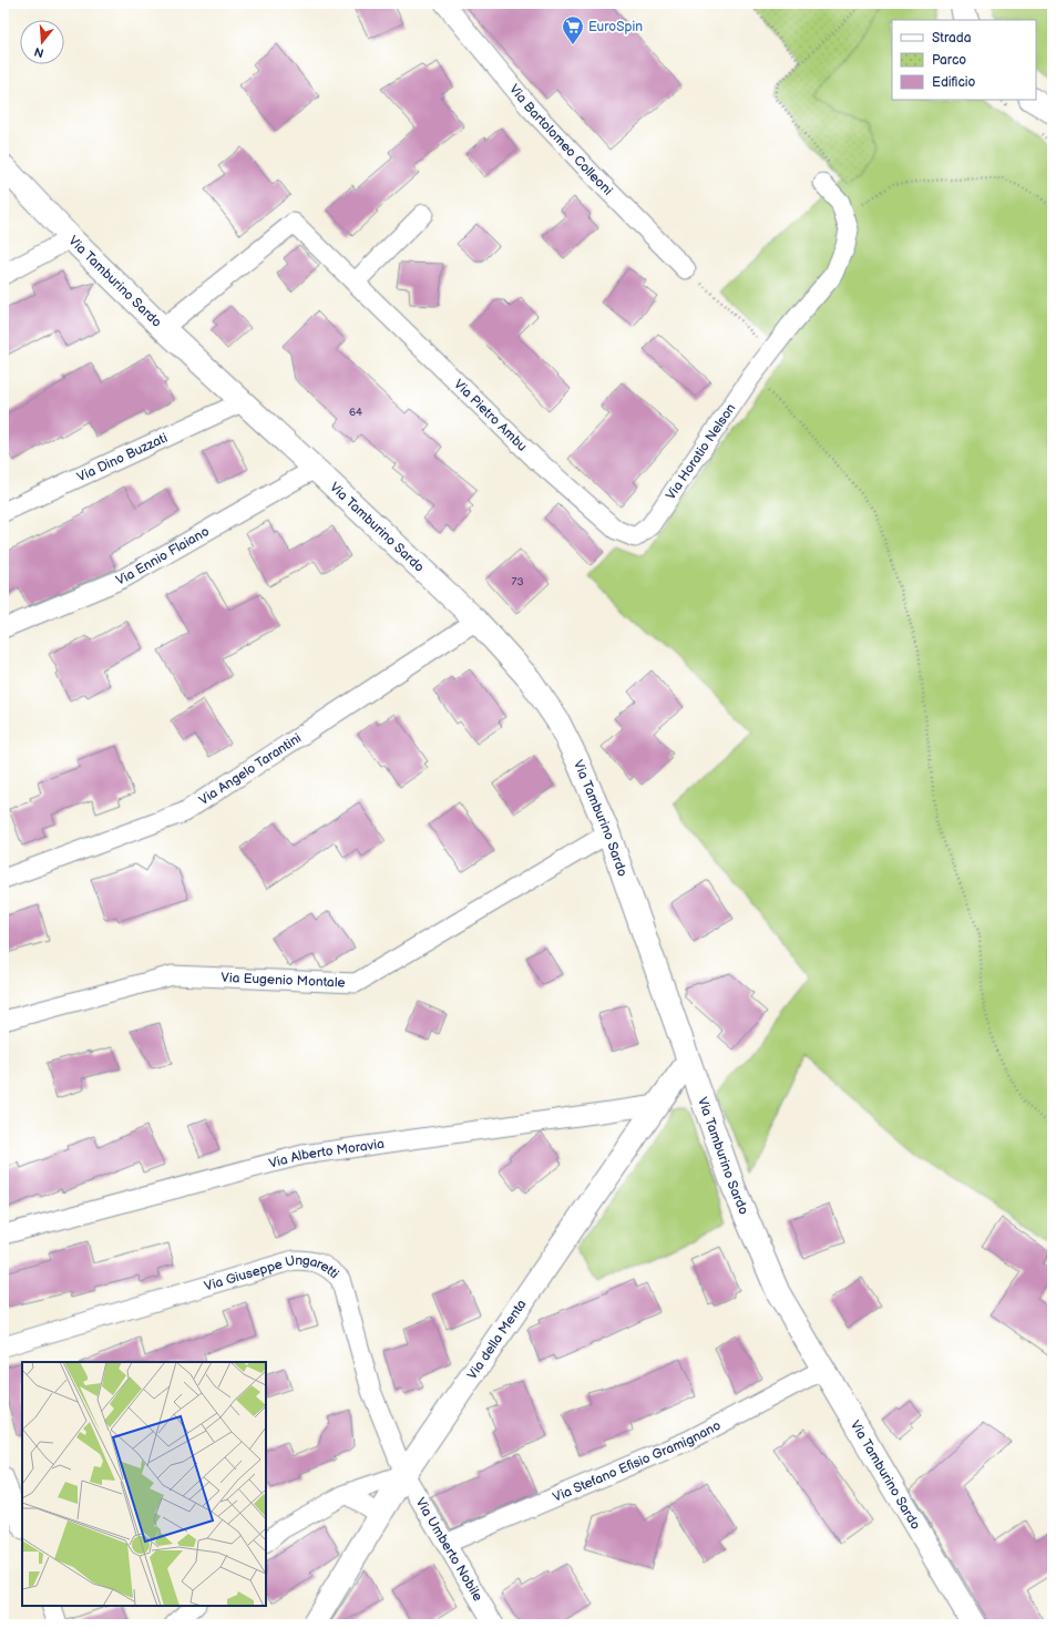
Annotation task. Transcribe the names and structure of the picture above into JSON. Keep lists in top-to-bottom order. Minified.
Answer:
{"streets":{"street":["Via Bartolomeo Colleoni","Via Tamburino Sardo","Via Pietro Ambu","Via Horatio Nelson","Via Dino Buzzati","Via Ennio Flaiano","Via Angelo Tarantini","Via Eugenio Montale","Via Alberto Moravia","Via Giuseppe Ungaretti","Via della Menta","Via Stefano Efisio Gramignano","Via Umberto Nobile"]},"crossings":[["Via Tamburino Sardo","Via Pietro Ambu"],["Via Tamburino Sardo","Via Dino Buzzati"],["Via Tamburino Sardo","Via Ennio Flaiano"],["Via Tamburino Sardo","Via Angelo Tarantini"],["Via Tamburino Sardo","Via Eugenio Montale"],["Via Tamburino Sardo","Via della Menta"],["Via Tamburino Sardo","Via Stefano Efisio Gramignano"],["Via Pietro Ambu","Via Horatio Nelson"],["Via Alberto Moravia","Via della Menta"],["Via Giuseppe Ungaretti","Via della Menta"],["Via Giuseppe Ungaretti","Via Umberto Nobile"],["Via della Menta","Via Umberto Nobile"],["Via Stefano Efisio Gramignano","Via Umberto Nobile"]],"places":{"supermarket":["EuroSpin"]},"house_numbers":["64","73"],"legend":["Strada","Parco","Edificio"],"north":"bottom"}
